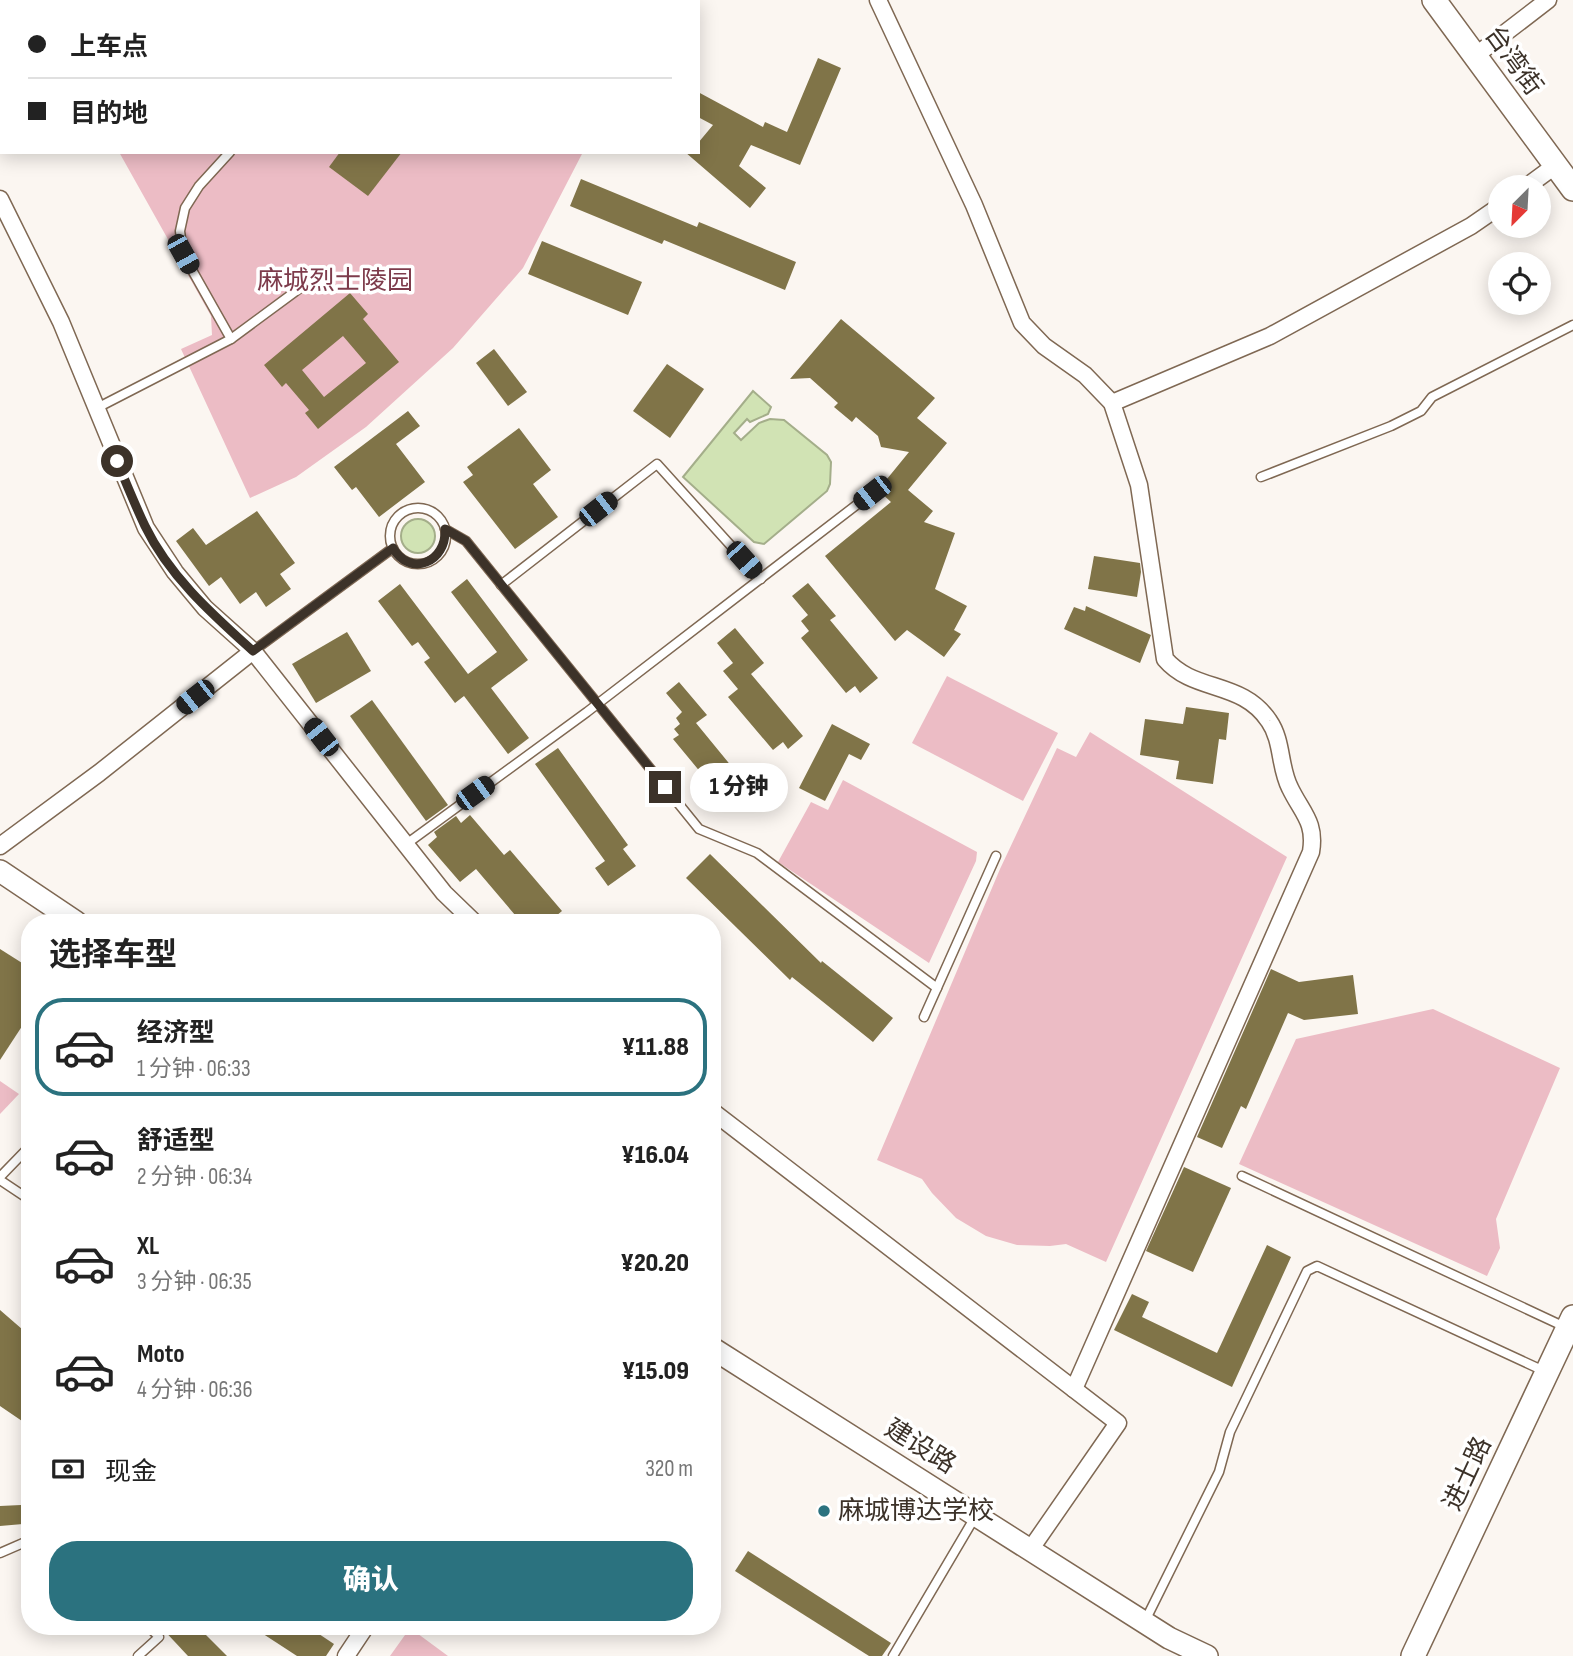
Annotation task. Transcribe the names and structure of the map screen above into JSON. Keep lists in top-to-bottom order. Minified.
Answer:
{"streets":{"main road":["台湾街","进士路"],"street":["建设路"]},"parks":["麻城烈士陵园"],"places":["麻城博达学校"],"north":"bottom left","page":{"banner":["上车点","目的地"],"bubble":"1 分钟","heading":"选择车型","list":[{"name":"经济型","note":"1 分钟 · 06:33","value":"¥11.88"},{"name":"舒适型","note":"2 分钟 · 06:34","value":"¥16.04"},{"name":"XL","note":"3 分钟 · 06:35","value":"¥20.20"},{"name":"Moto","note":"4 分钟 · 06:36","value":"¥15.09"}],"pay":["现金","320 m"],"buttons":"确认"}}
